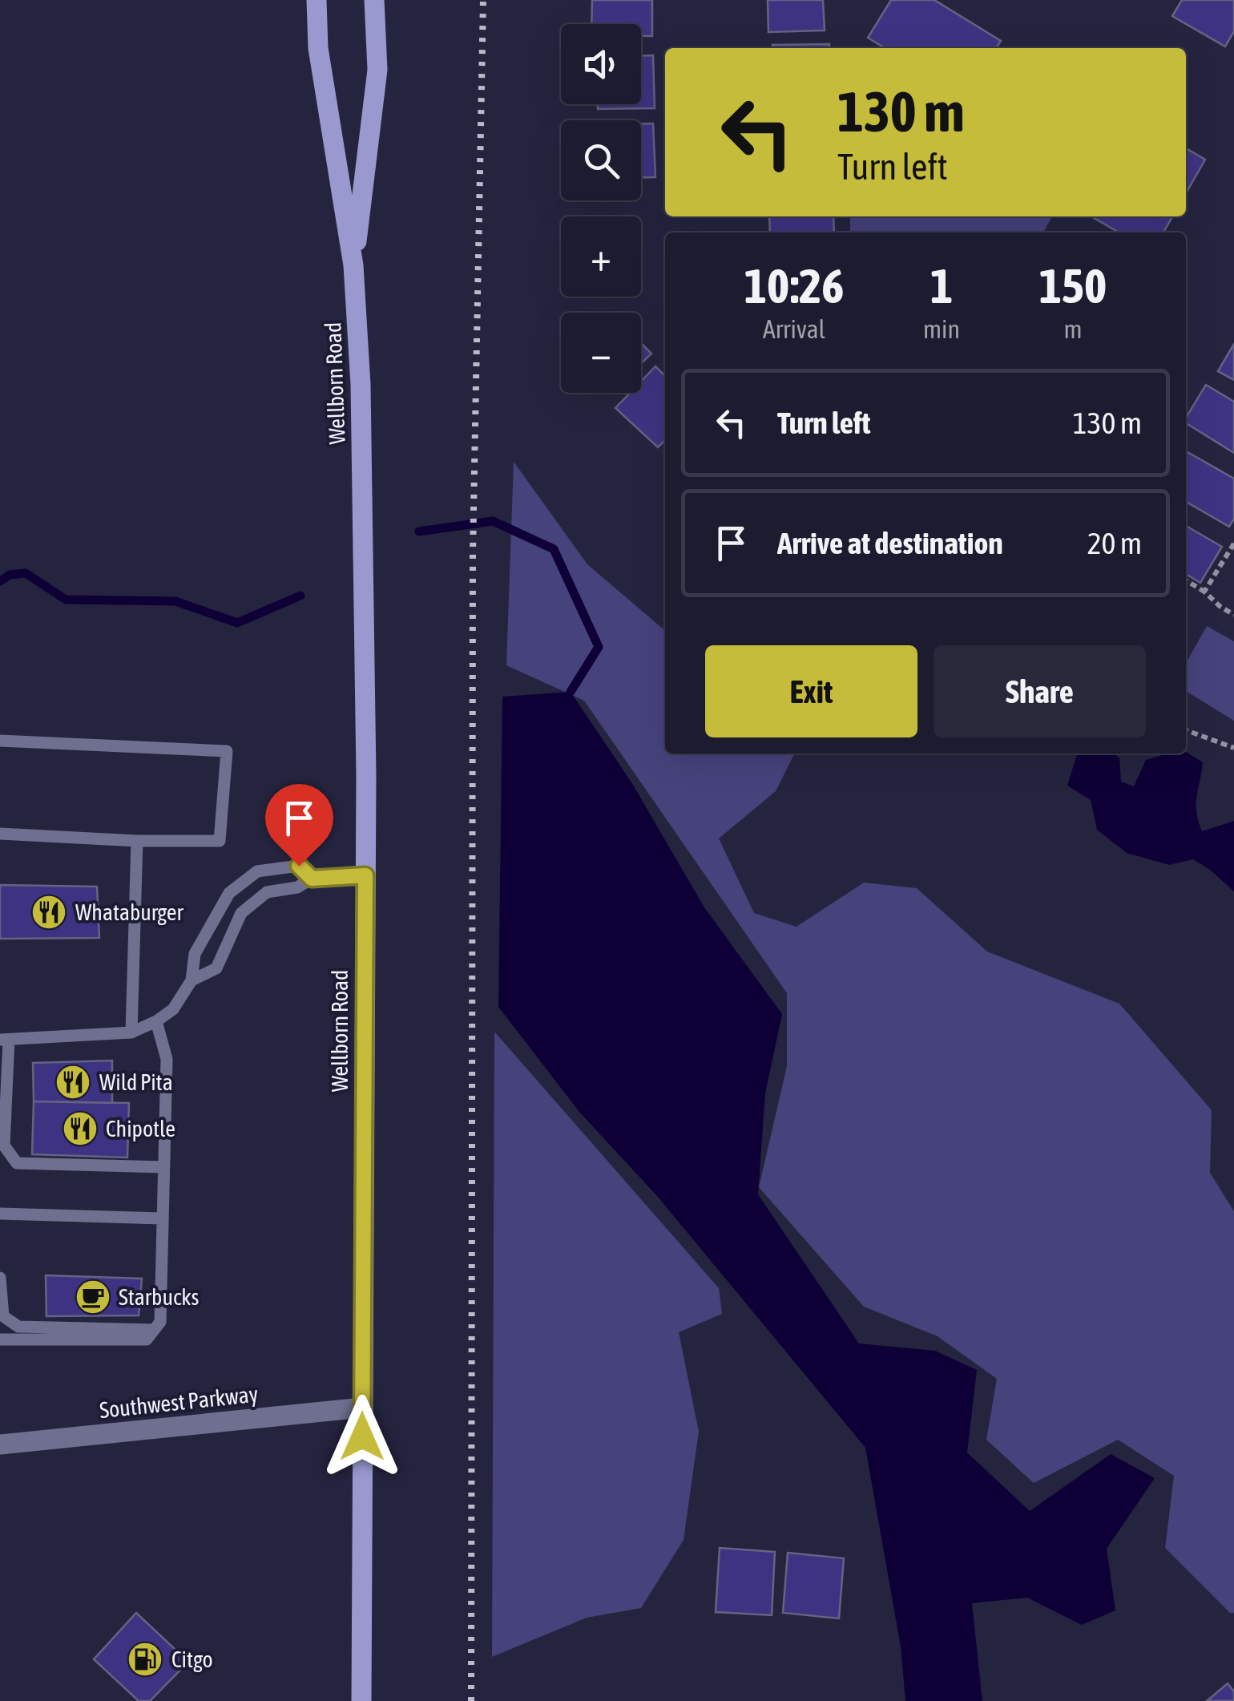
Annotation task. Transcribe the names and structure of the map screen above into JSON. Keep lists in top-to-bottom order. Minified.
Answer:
{"streets":{"main road":["Wellborn Road","Southwest Parkway"]},"crossings":[["Wellborn Road","Southwest Parkway"]],"places":{"restaurant":["Whataburger","Wild Pita","Chipotle"],"cafe":["Starbucks"],"fuel station":["Citgo"]},"page":{"map_buttons":["+","−"],"turn":["130 m","Turn left"],"eta":["10:26","Arrival","1","min","150","m"],"list":[{"name":"Turn left","value":"130 m"},{"name":"Arrive at destination","value":"20 m"}],"buttons":["Exit","Share"]}}
